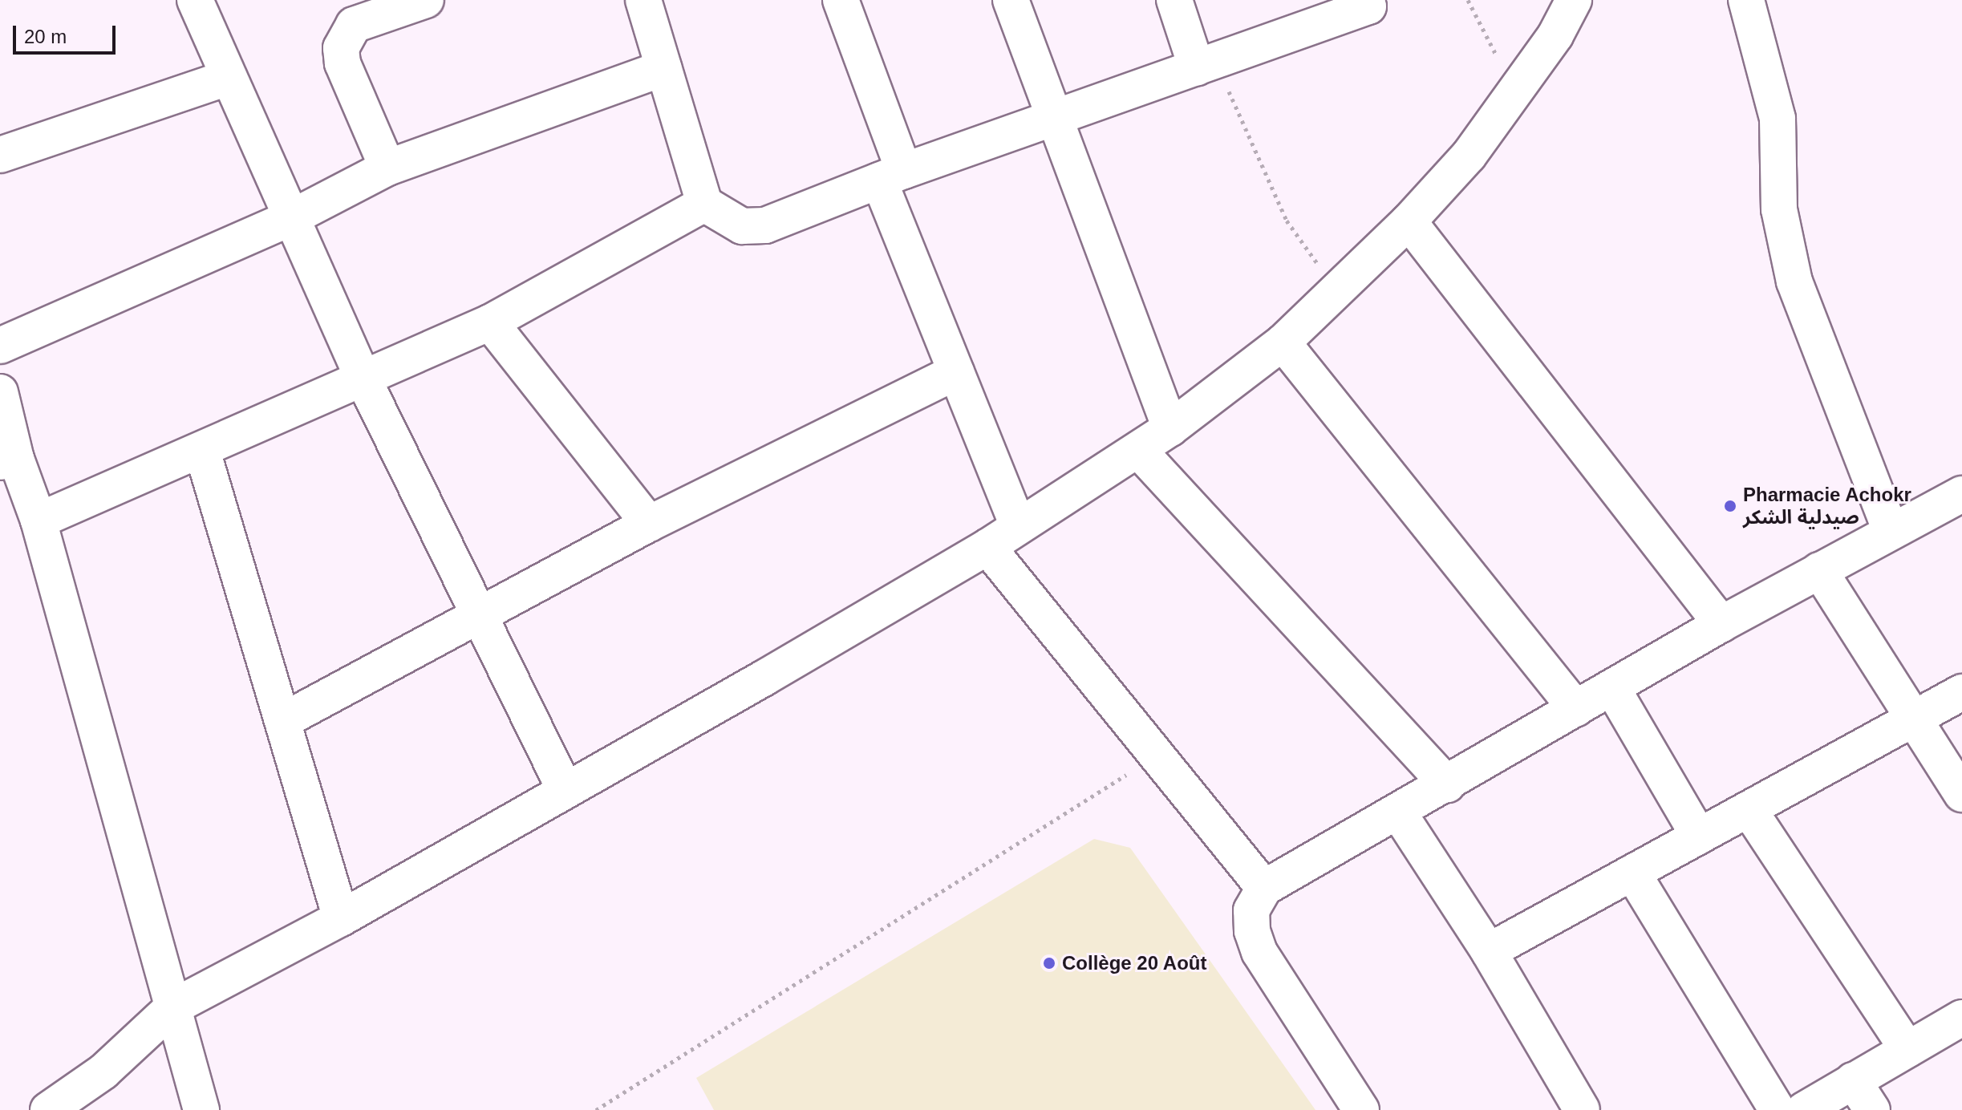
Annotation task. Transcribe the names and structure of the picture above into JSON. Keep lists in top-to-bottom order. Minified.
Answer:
{"places":["Pharmacie Achokr صيدلية الشكر","Collège 20 Août"],"scale_bar":"20 m"}
